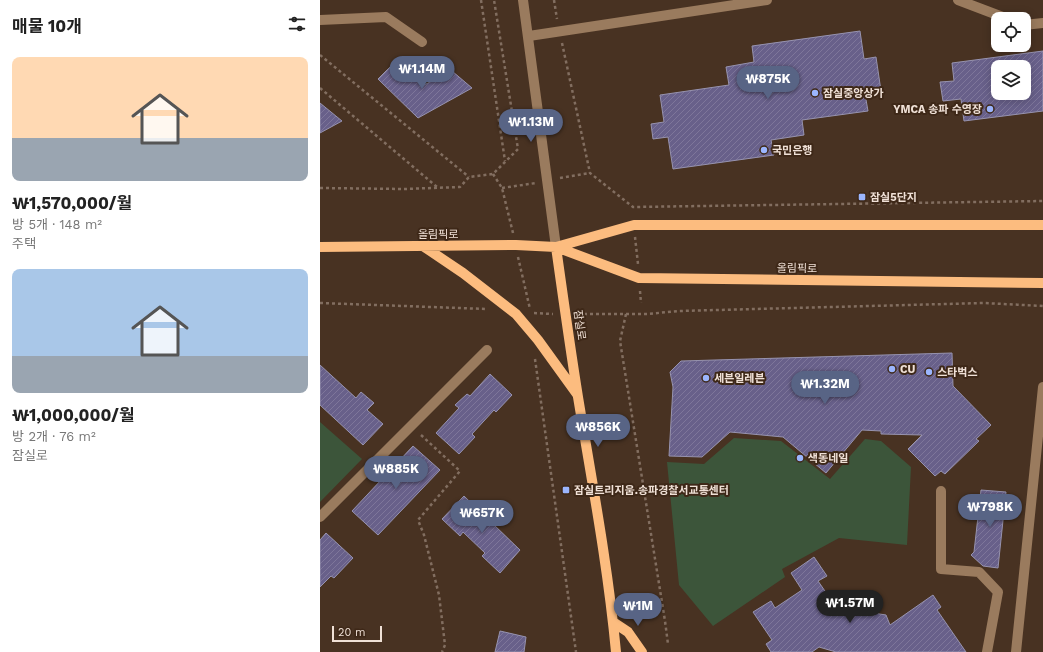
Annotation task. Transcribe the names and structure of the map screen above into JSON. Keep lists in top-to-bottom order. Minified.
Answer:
{"streets":{"main road":["올림픽로","잠실로"]},"crossings":[["올림픽로","잠실로"]],"places":{"other":["잠실중앙상가","YMCA 송파 수영장","국민은행","CU","스타벅스","세븐일레븐","색동네일"],"transit":["잠실5단지","잠실트리지움.송파경찰서교통센터"]},"scale_bar":"20 m","page":{"heading":"매물 10개","list":[{"name":"₩1,570,000/월","note":"방 5개 · 148 m² · 주택"},{"name":"₩1,000,000/월","note":"방 2개 · 76 m² · 잠실로"}],"price":["₩1.14M","₩875K","₩1.13M","₩1.32M","₩856K","₩885K","₩798K","₩657K","₩1.57M","₩1M"],"scale":"20 m"}}
